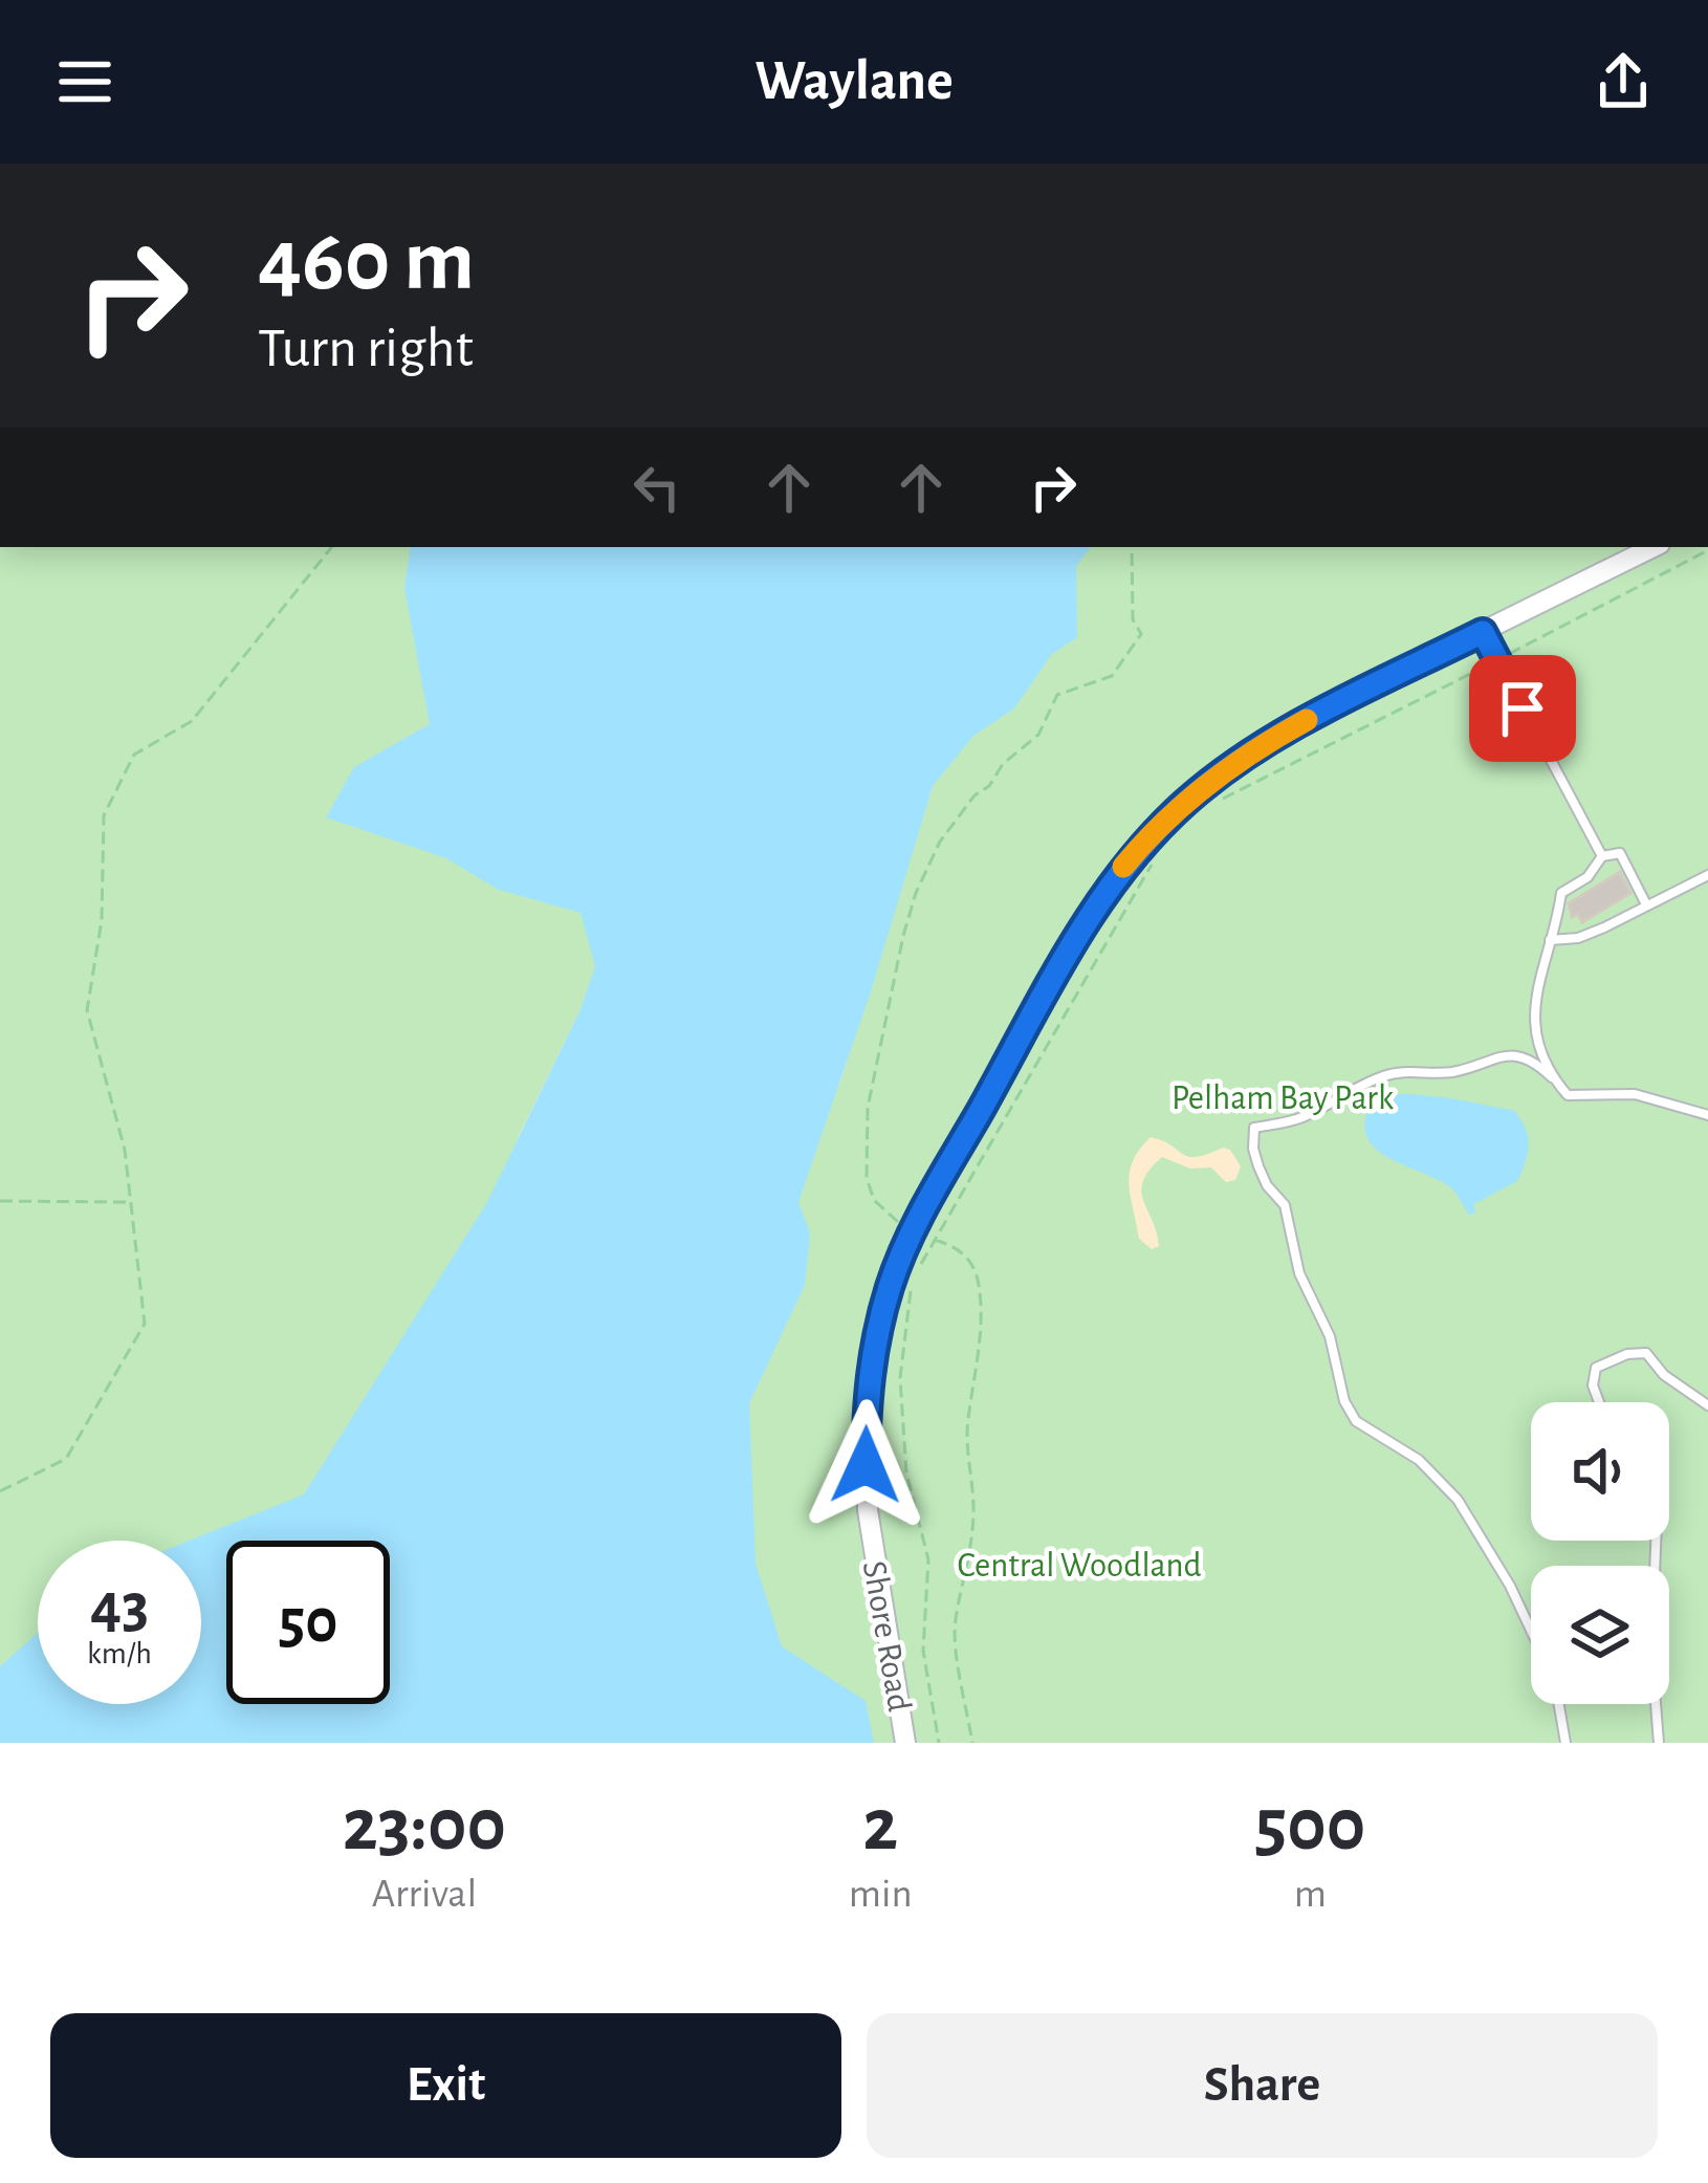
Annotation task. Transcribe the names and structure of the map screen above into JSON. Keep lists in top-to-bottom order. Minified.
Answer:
{"streets":{"main road":["Shore Road"]},"parks":["Pelham Bay Park","Central Woodland"],"page":{"header":"Waylane","turn":["460 m","Turn right"],"speed":"43 km/h","limit":"50","eta":["23:00","Arrival","2","min","500","m"],"buttons":["Exit","Share"]}}
